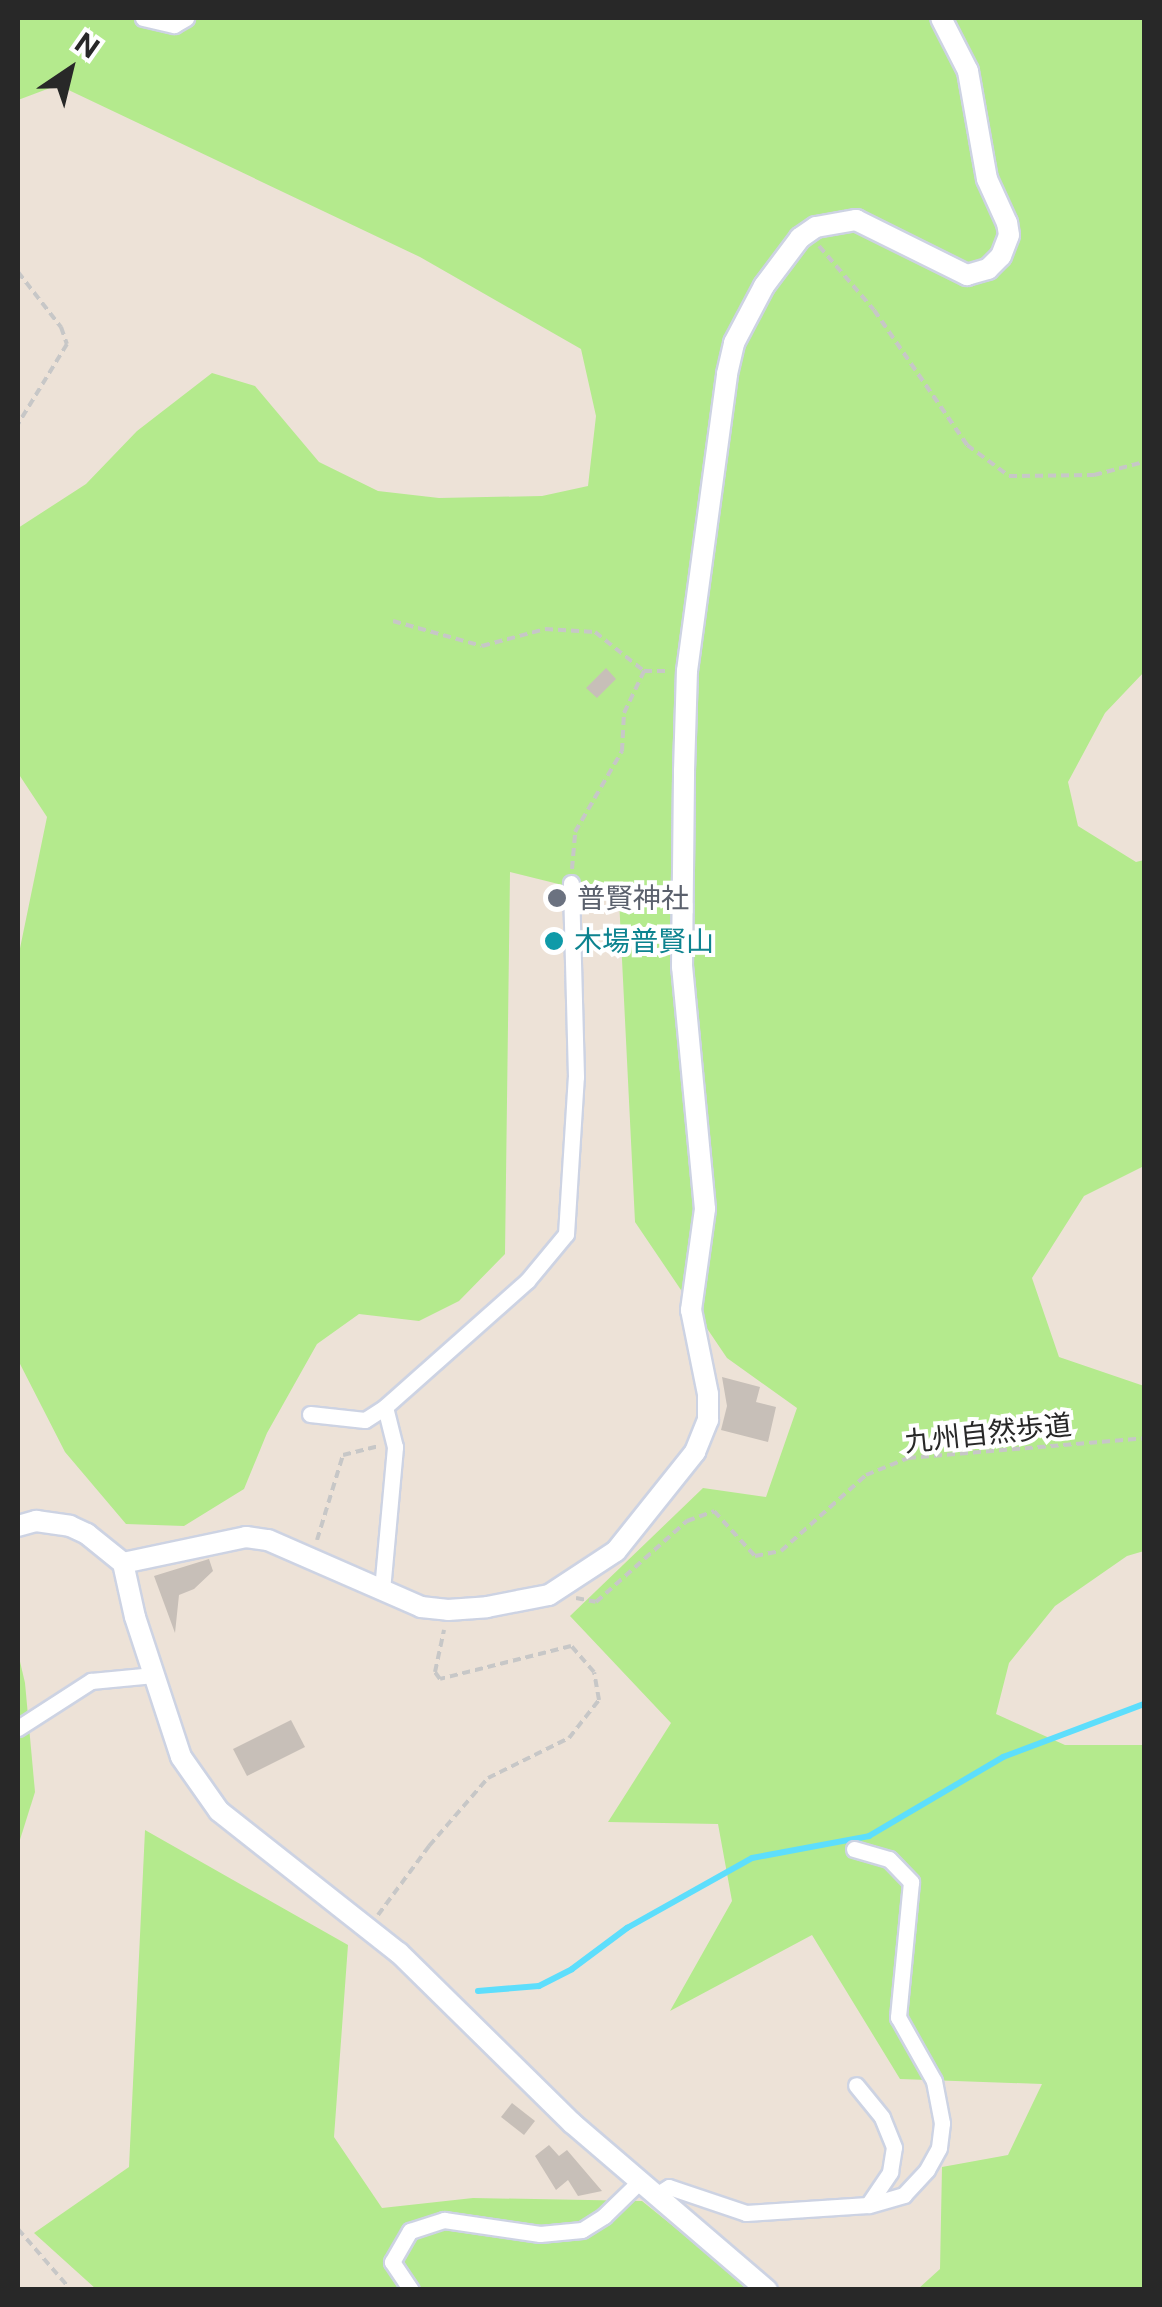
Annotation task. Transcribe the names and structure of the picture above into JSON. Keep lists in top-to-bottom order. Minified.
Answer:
{"streets":{"path":["九州自然歩道"]},"places":["普賢神社","木場普賢山"],"north":"top right"}
